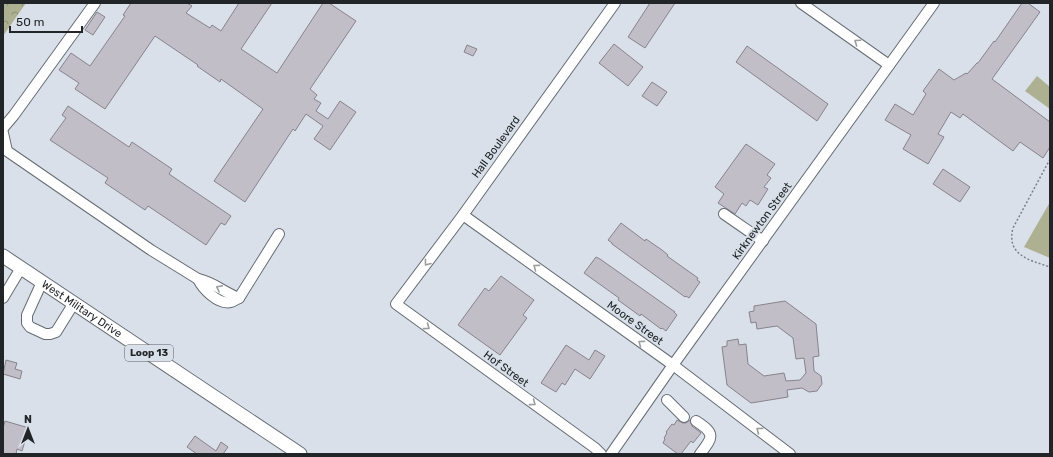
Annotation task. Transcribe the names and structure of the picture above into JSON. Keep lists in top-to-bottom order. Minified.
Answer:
{"streets":{"main road":["West Military Drive","Loop 13"],"street":["Hall Boulevard","Kirknewton Street","Moore Street","Hof Street"]},"crossings":[["Hall Boulevard","Moore Street"],["Hall Boulevard","Hof Street"],["Kirknewton Street","Moore Street"]],"one_way":["Moore Street","Hof Street"],"scale_bar":"50 m","north":"top"}
